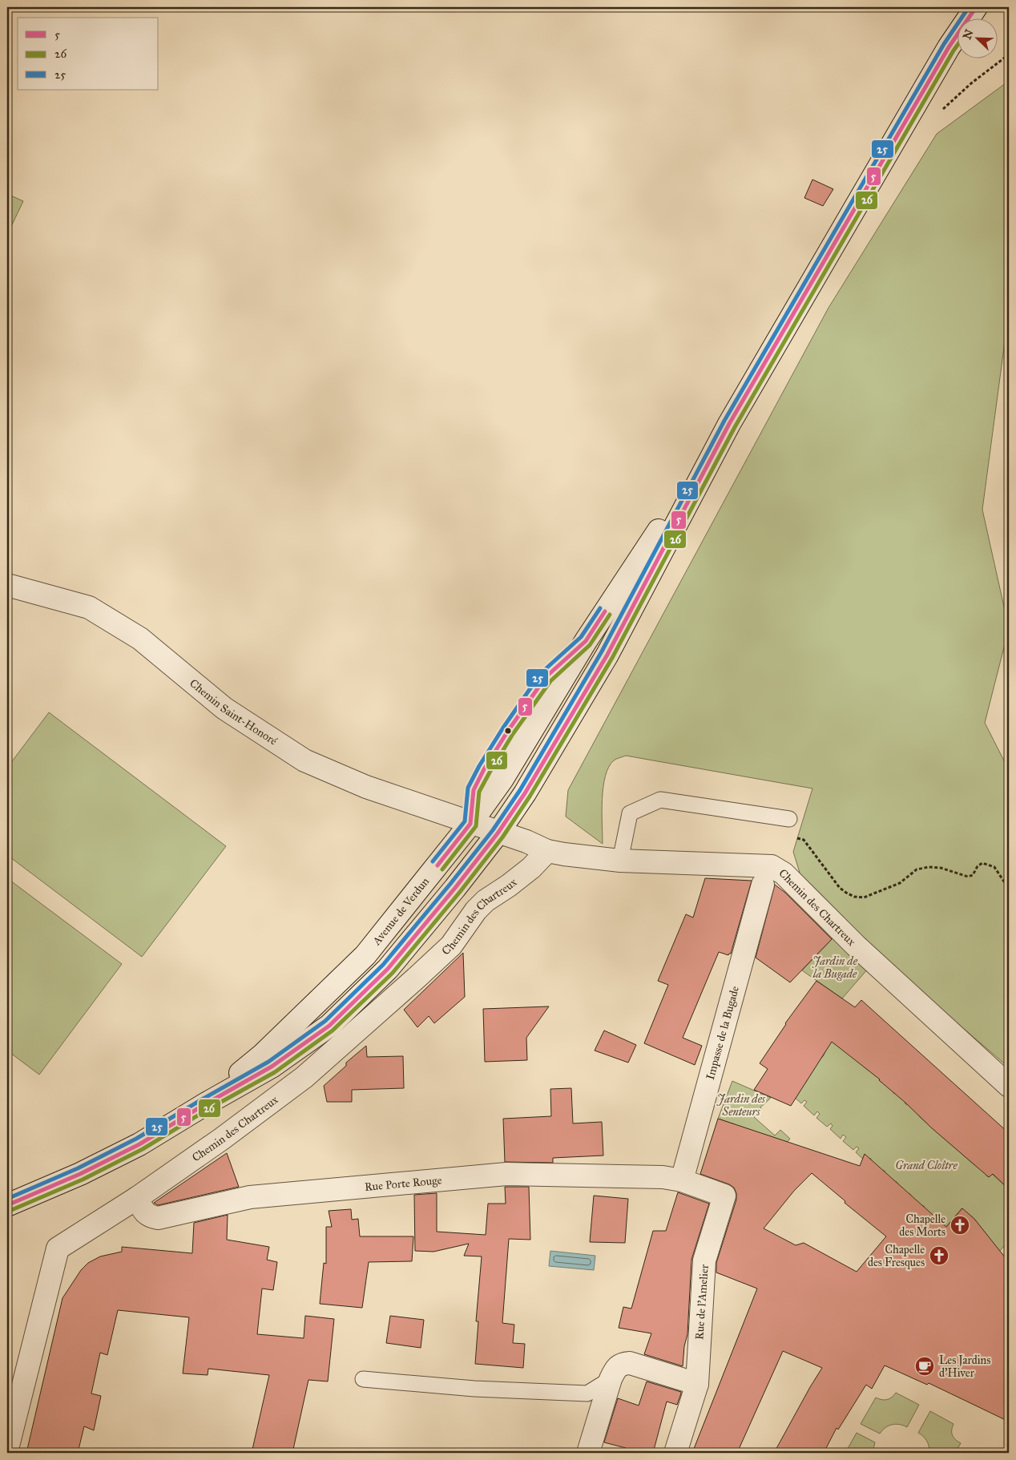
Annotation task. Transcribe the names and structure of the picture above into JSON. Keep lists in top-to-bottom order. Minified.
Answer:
{"streets":{"street":["Chemin Saint-Honoré","Chemin des Chartreux","Avenue de Verdun","Impasse de la Bugade","Rue Porte Rouge","Rue de l'Amelier"]},"crossings":[["Chemin Saint-Honoré","Chemin des Chartreux"],["Chemin Saint-Honoré","Avenue de Verdun"],["Chemin des Chartreux","Avenue de Verdun"],["Chemin des Chartreux","Impasse de la Bugade"],["Chemin des Chartreux","Rue Porte Rouge"],["Impasse de la Bugade","Rue Porte Rouge"],["Impasse de la Bugade","Rue de l'Amelier"],["Rue Porte Rouge","Rue de l'Amelier"]],"parks":["Jardin de la Bugade","Jardin des Senteurs","Grand Cloître"],"places":{"church":["Chapelle des Morts","Chapelle des Fresques"],"cafe":["Les Jardins d'Hiver"]},"lines":["transit line 5","transit line 25","transit line 26"],"legend":["5","26","25"],"north":"top left"}
